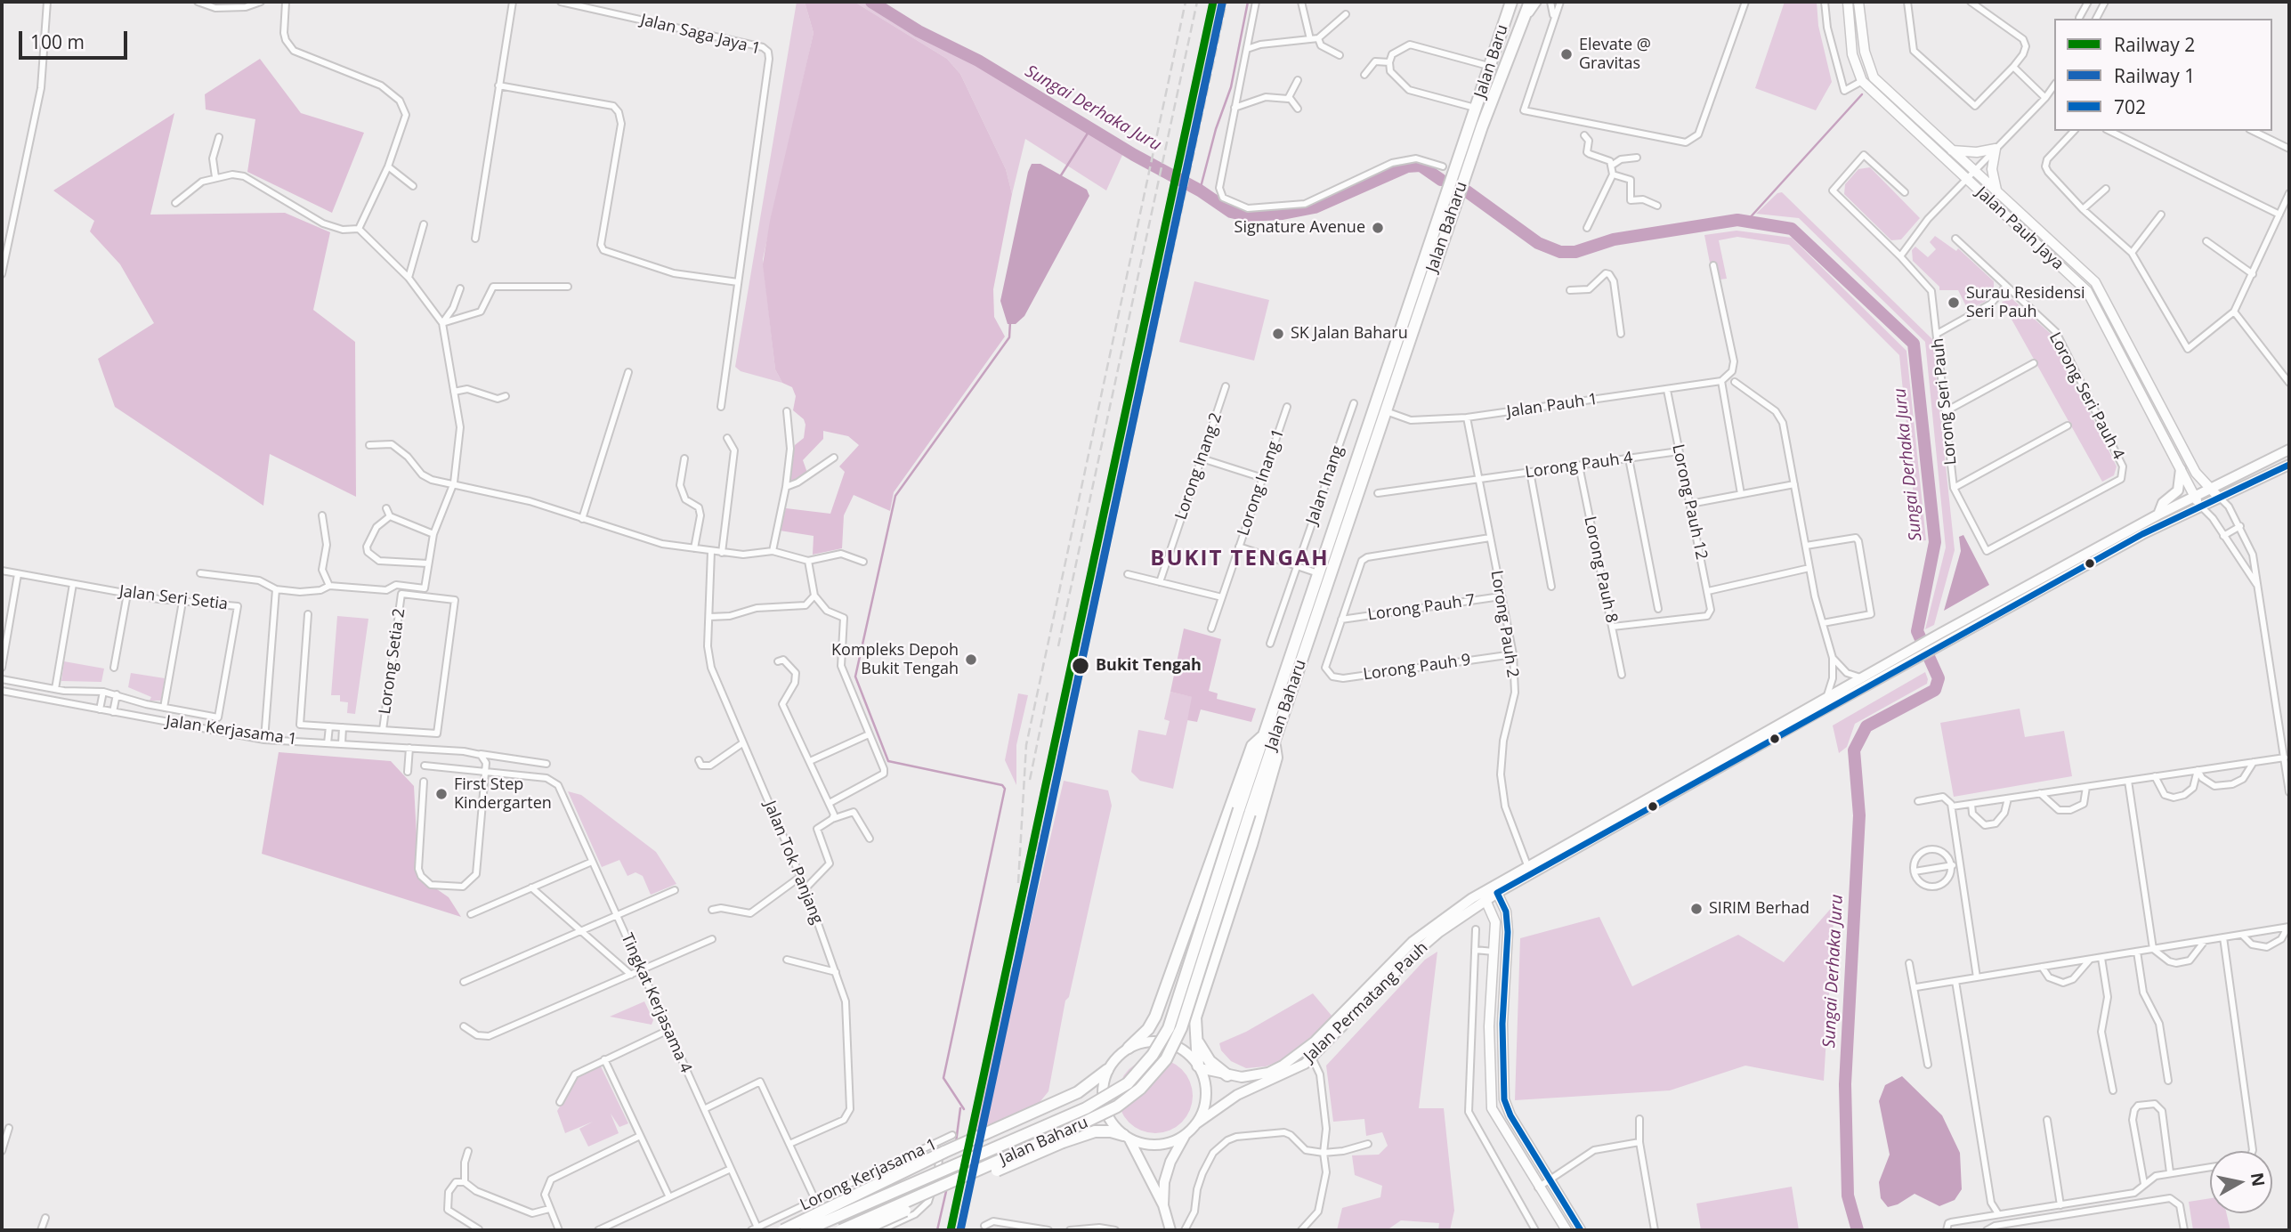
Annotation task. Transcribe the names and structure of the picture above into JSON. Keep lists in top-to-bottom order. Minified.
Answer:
{"streets":{"highway":["Jalan Baru","Jalan Baharu"],"main road":["Jalan Permatang Pauh"],"street":["Jalan Saga Jaya 1","Jalan Pauh Jaya","Lorong Seri Pauh 4","Lorong Seri Pauh","Jalan Pauh 1","Lorong Pauh 4","Lorong Inang 2","Lorong Inang 1","Jalan Inang","Lorong Pauh 12","Lorong Pauh 8","Jalan Seri Setia","Lorong Pauh 7","Lorong Pauh 2","Lorong Setia 2","Lorong Pauh 9","Jalan Kerjasama 1","Jalan Tok Panjang","Tingkat Kerjasama 4","Lorong Kerjasama 1"]},"crossings":[["Jalan Baru","Jalan Baharu"],["Jalan Baharu","Jalan Pauh 1"],["Jalan Pauh Jaya","Jalan Permatang Pauh"],["Lorong Seri Pauh 4","Lorong Seri Pauh"],["Jalan Pauh 1","Lorong Pauh 12"],["Jalan Pauh 1","Lorong Pauh 2"],["Lorong Pauh 4","Lorong Pauh 12"],["Lorong Pauh 4","Lorong Pauh 8"],["Lorong Pauh 4","Lorong Pauh 2"],["Lorong Pauh 12","Lorong Pauh 8"],["Lorong Pauh 7","Lorong Pauh 2"],["Lorong Pauh 7","Lorong Pauh 9"],["Lorong Pauh 2","Lorong Pauh 9"],["Lorong Pauh 2","Jalan Permatang Pauh"],["Tingkat Kerjasama 4","Lorong Kerjasama 1"]],"districts":["BUKIT TENGAH"],"water":["Sungai Derhaka Juru"],"places":["Elevate @ Gravitas","Signature Avenue","Surau Residensi Seri Pauh","SK Jalan Baharu","Kompleks Depoh Bukit Tengah","Bukit Tengah","First Step Kindergarten","SIRIM Berhad"],"lines":["rail line 2","rail line 1","transit line 702"],"legend":["Railway 2","Railway 1","702"],"scale_bar":"100 m","north":"right"}
